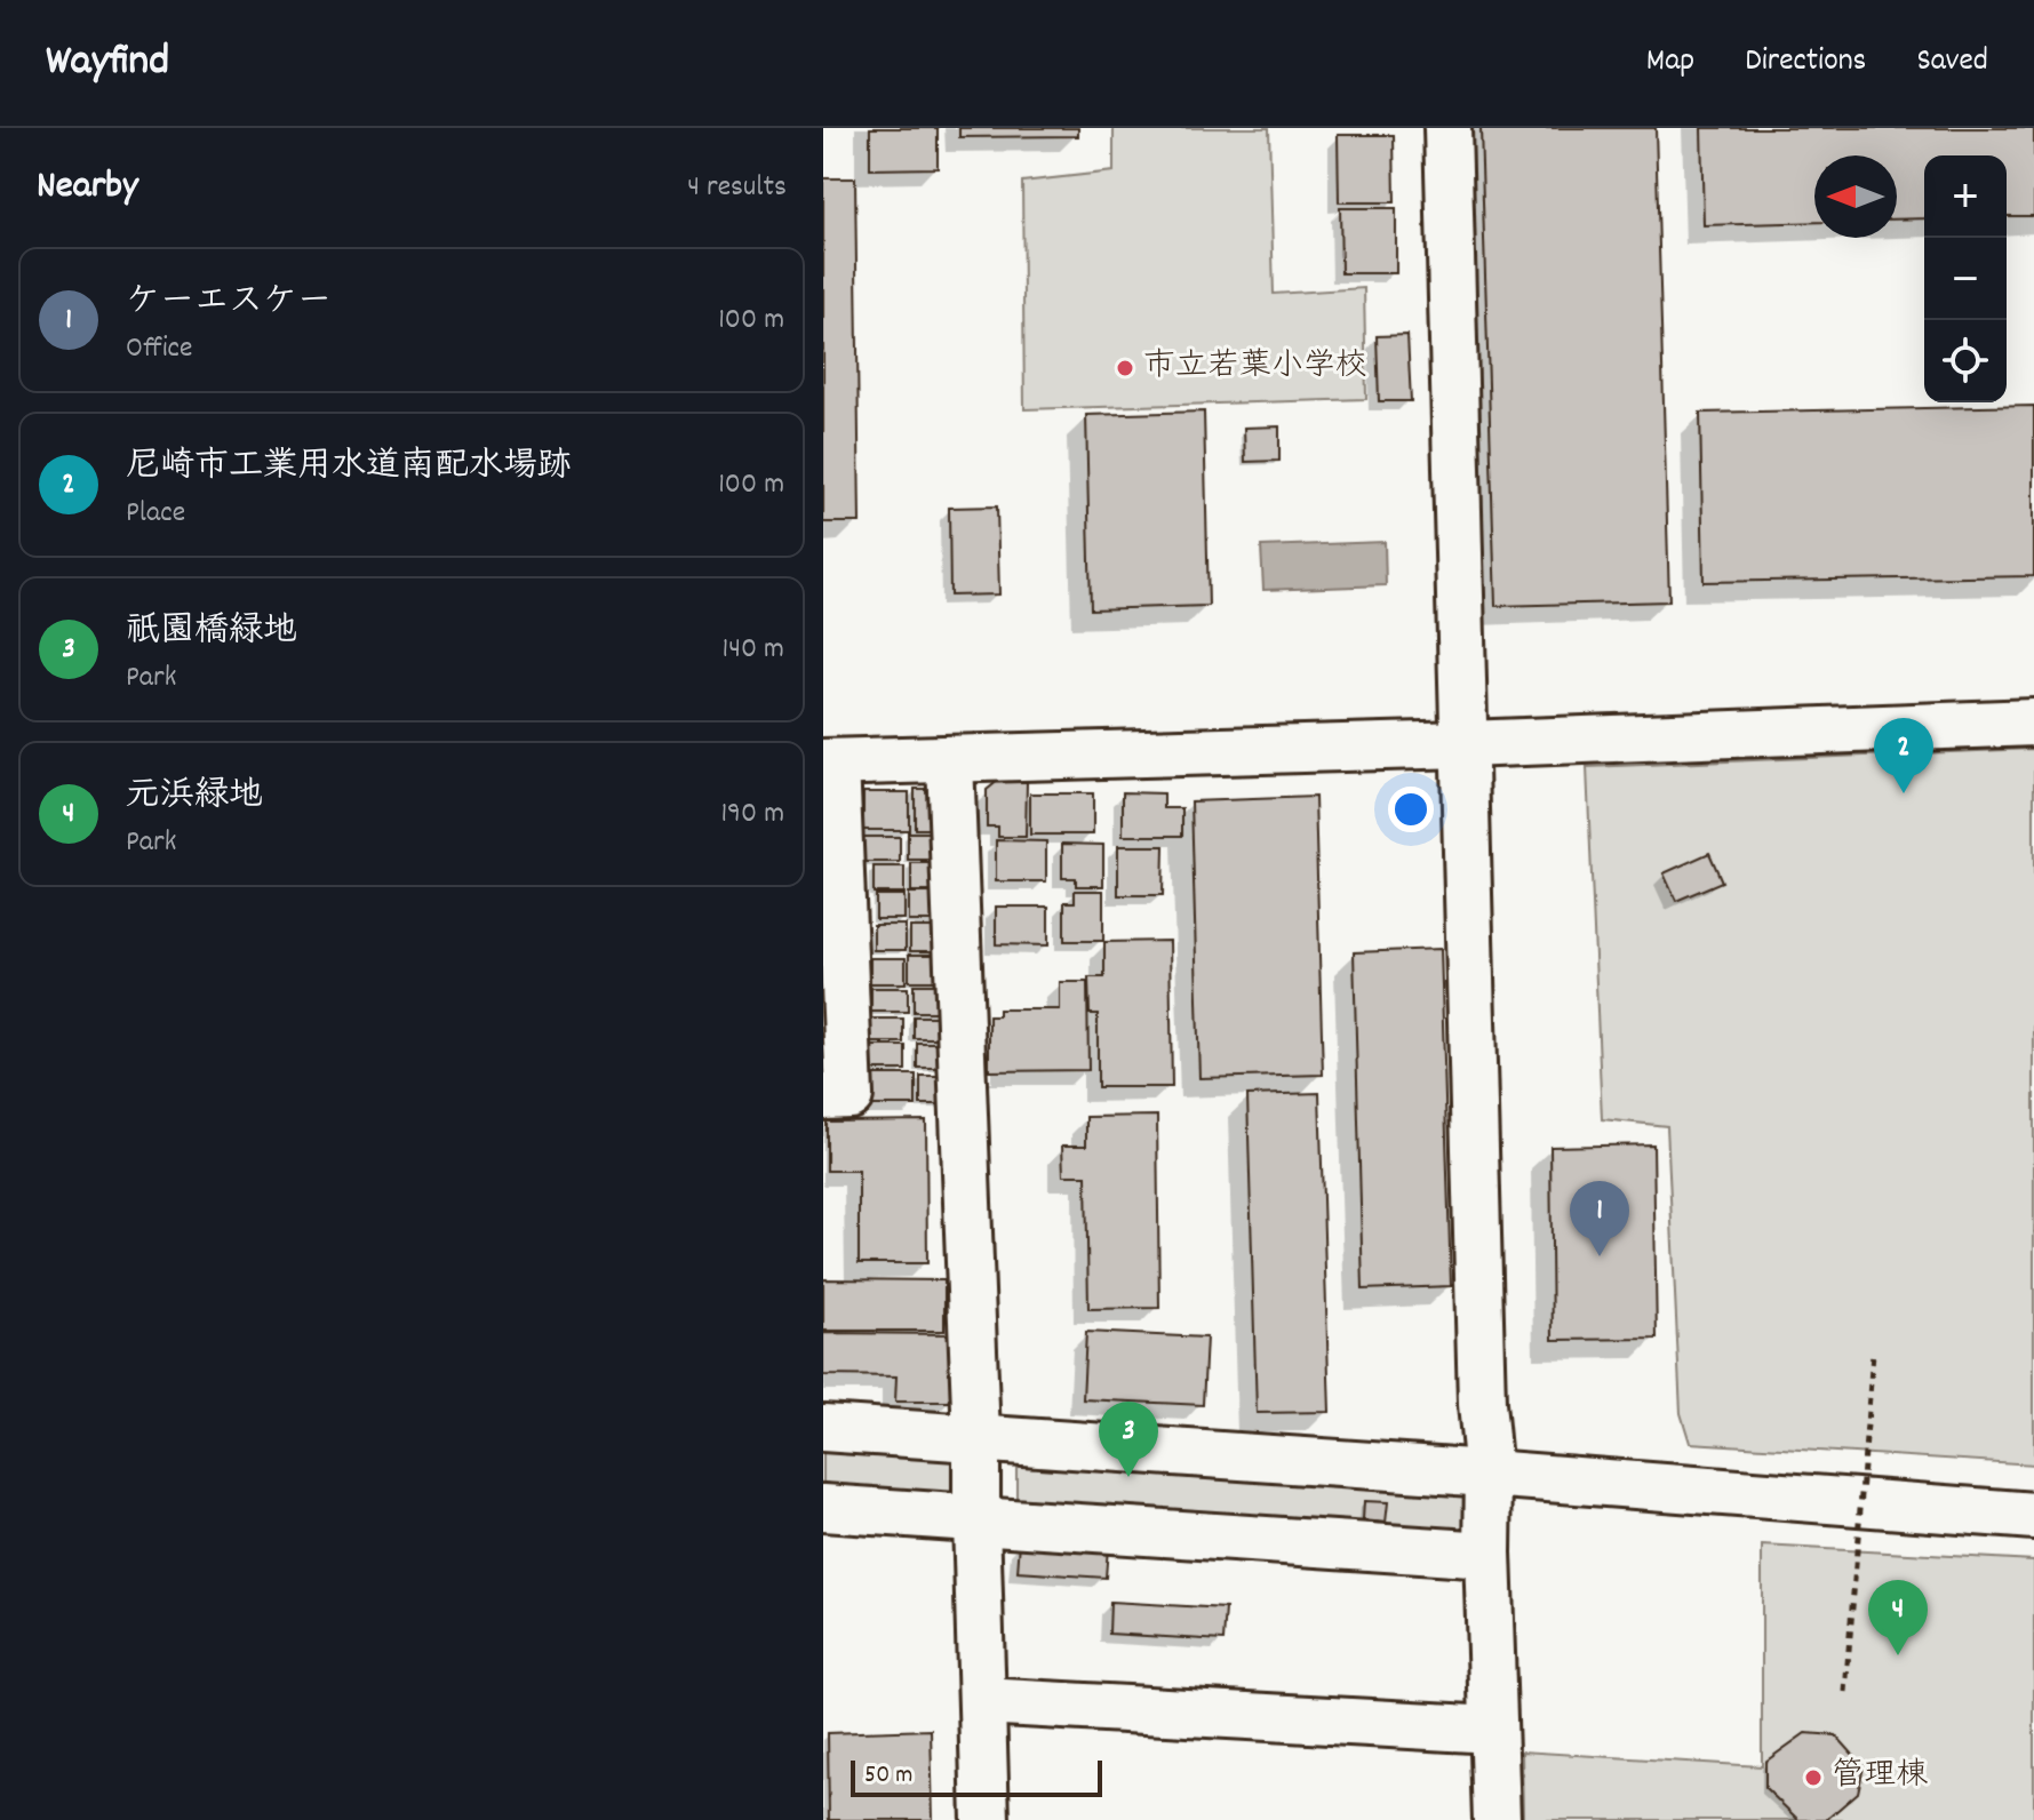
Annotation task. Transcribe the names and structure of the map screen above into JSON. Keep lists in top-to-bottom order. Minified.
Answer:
{"places":["市立若葉小学校","管理棟"],"scale_bar":"50 m","north":"left","page":{"header":"Wayfind","nav":["Map","Directions","Saved"],"heading":["Nearby","4 results"],"map_buttons":["+","−"],"list":[{"mark":"1","name":"ケーエスケー","note":"Office","value":"100 m"},{"mark":"2","name":"尼崎市工業用水道南配水場跡","note":"Place","value":"100 m"},{"mark":"3","name":"祇園橋緑地","note":"Park","value":"140 m"},{"mark":"4","name":"元浜緑地","note":"Park","value":"190 m"}],"pins":["2","1","3","4"],"scale":"50 m"}}
